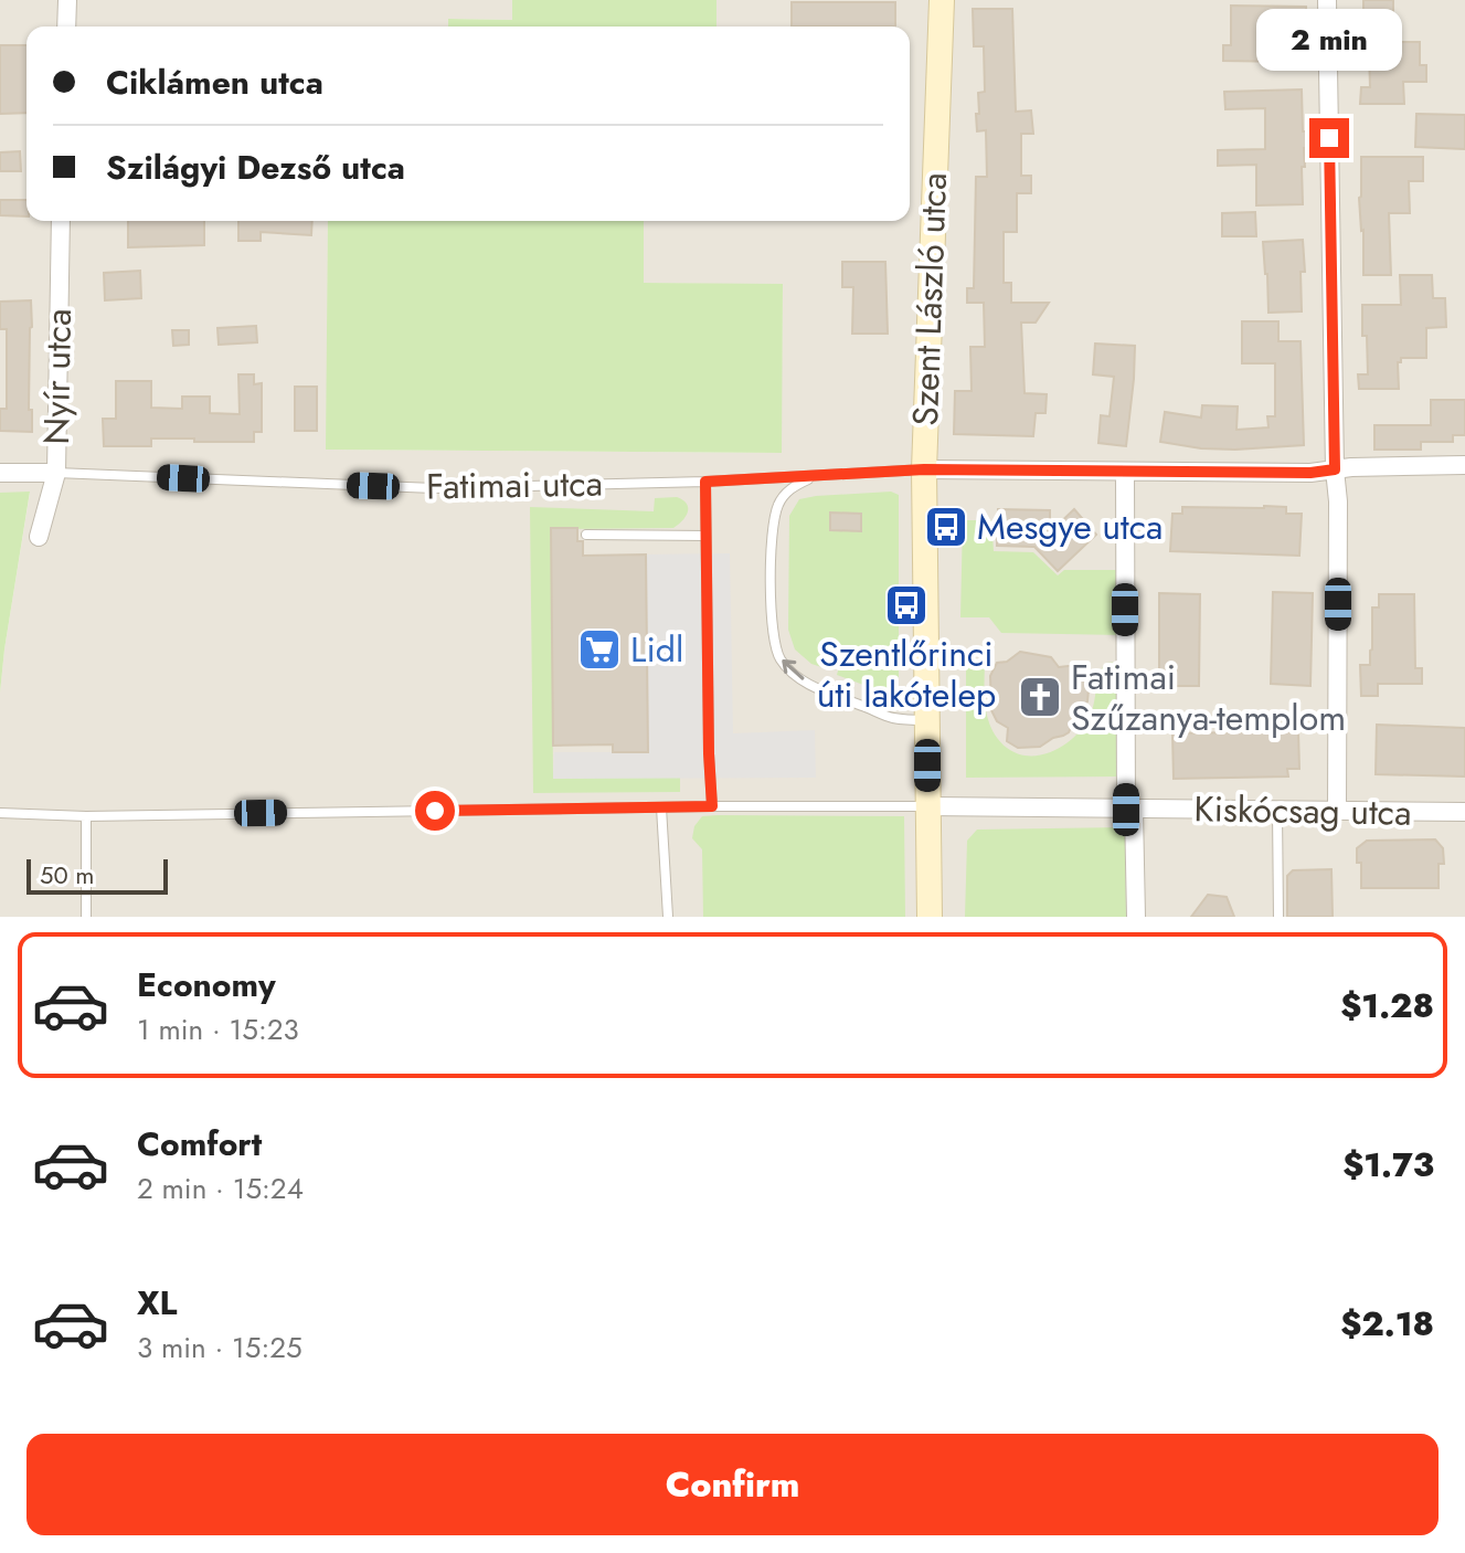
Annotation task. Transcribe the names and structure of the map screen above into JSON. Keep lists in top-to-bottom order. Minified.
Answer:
{"streets":{"street":["Szent László utca","Nyír utca","Fatimai utca","Kiskócsag utca"]},"crossings":[["Szent László utca","Fatimai utca"],["Szent László utca","Kiskócsag utca"],["Nyír utca","Fatimai utca"]],"places":{"bus stop":["Mesgye utca","Szentlőrinci úti lakótelep"],"supermarket":["Lidl"],"church":["Fatimai Szűzanya-templom"]},"scale_bar":"50 m","page":{"bubble":"2 min","banner":["Ciklámen utca","Szilágyi Dezső utca"],"scale":"50 m","list":[{"name":"Economy","note":"1 min · 15:23","value":"$1.28"},{"name":"Comfort","note":"2 min · 15:24","value":"$1.73"},{"name":"XL","note":"3 min · 15:25","value":"$2.18"}],"buttons":"Confirm"}}
